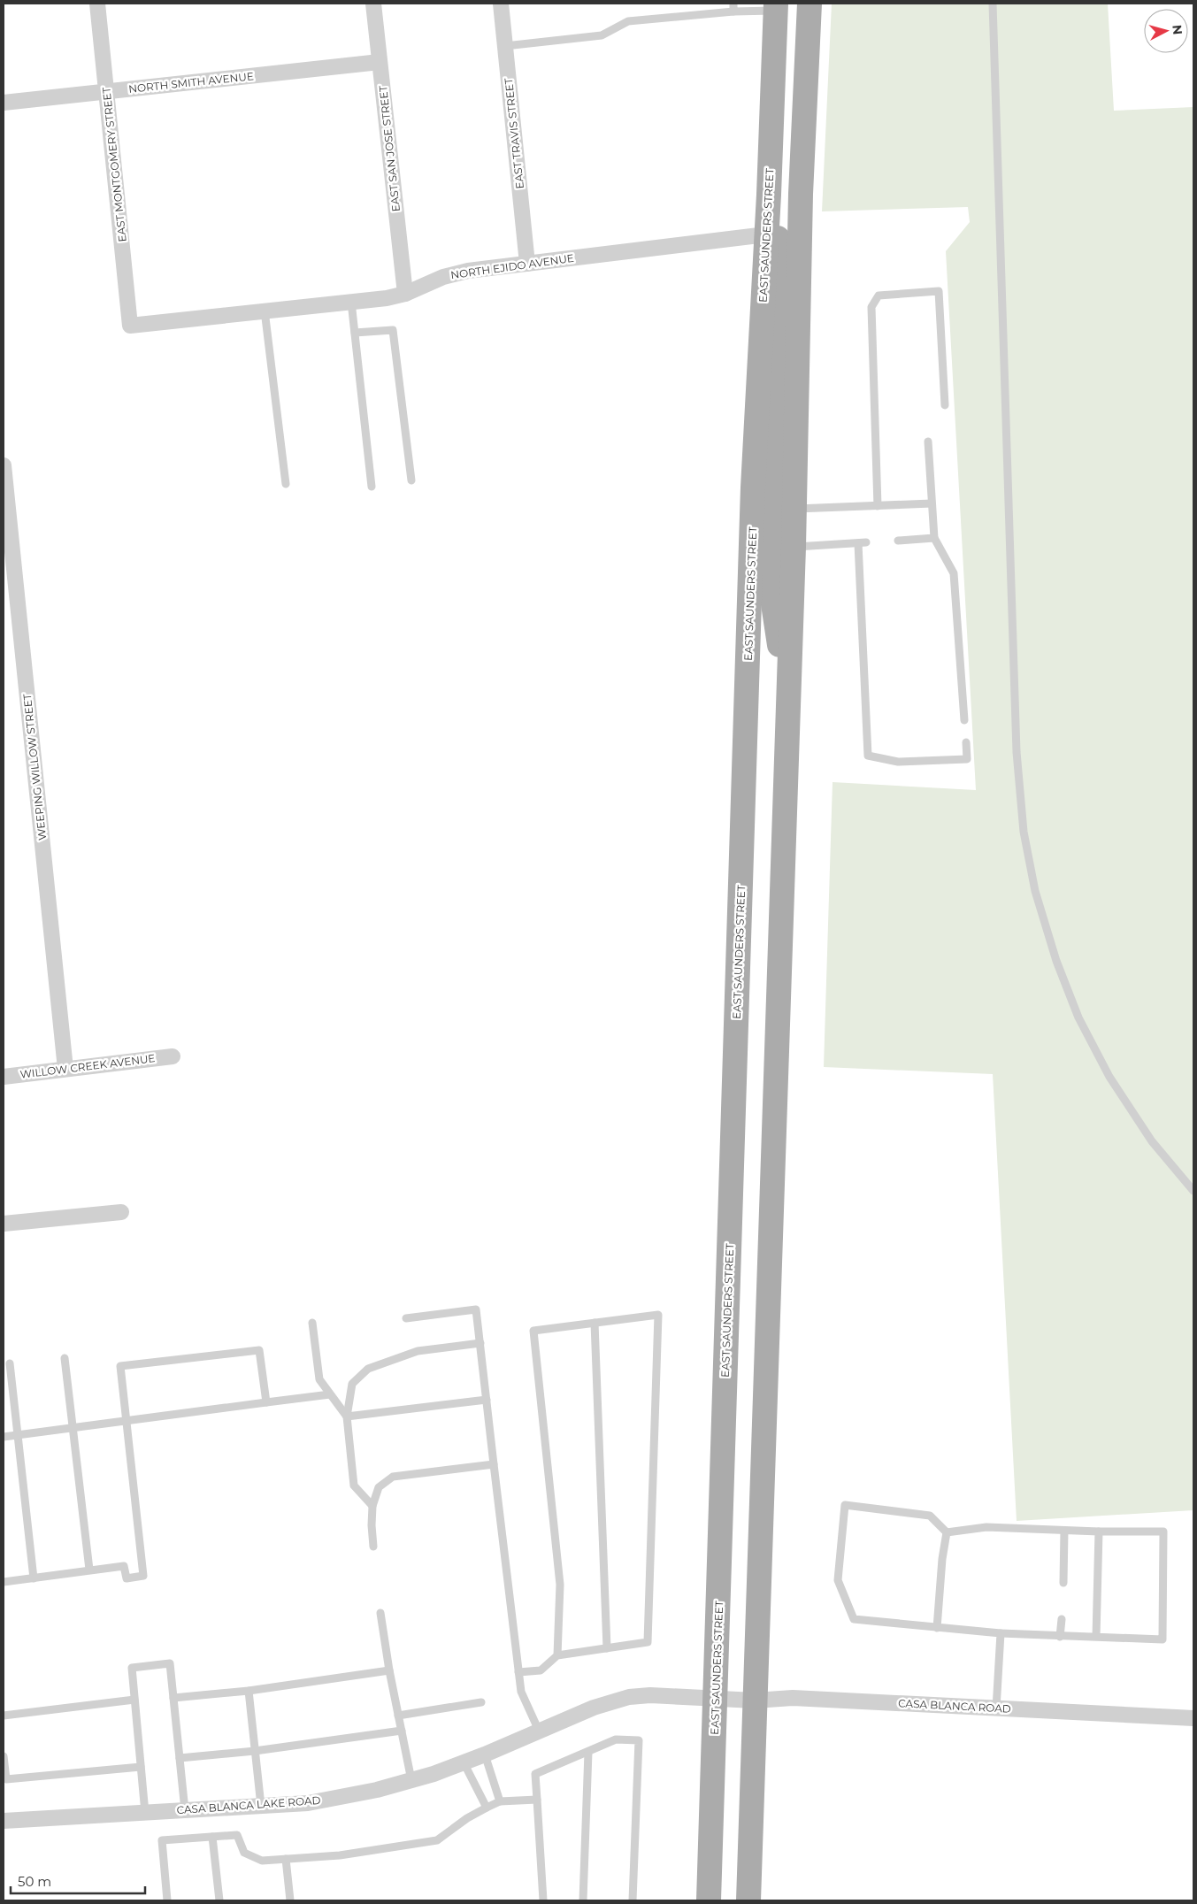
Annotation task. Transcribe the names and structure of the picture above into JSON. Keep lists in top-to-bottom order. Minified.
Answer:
{"streets":{"main road":["EAST SAUNDERS STREET"],"street":["NORTH SMITH AVENUE","EAST TRAVIS STREET","EAST SAN JOSE STREET","EAST MONTGOMERY STREET","NORTH EJIDO AVENUE","WEEPING WILLOW STREET","WILLOW CREEK AVENUE","CASA BLANCA ROAD","CASA BLANCA LAKE ROAD"]},"crossings":[["NORTH SMITH AVENUE","EAST SAN JOSE STREET"],["NORTH SMITH AVENUE","EAST MONTGOMERY STREET"],["EAST TRAVIS STREET","NORTH EJIDO AVENUE"],["EAST SAN JOSE STREET","NORTH EJIDO AVENUE"],["EAST MONTGOMERY STREET","NORTH EJIDO AVENUE"],["EAST SAUNDERS STREET","NORTH EJIDO AVENUE"],["EAST SAUNDERS STREET","CASA BLANCA ROAD"],["EAST SAUNDERS STREET","CASA BLANCA LAKE ROAD"],["WEEPING WILLOW STREET","WILLOW CREEK AVENUE"],["CASA BLANCA ROAD","CASA BLANCA LAKE ROAD"]],"scale_bar":"50 m","north":"right"}
